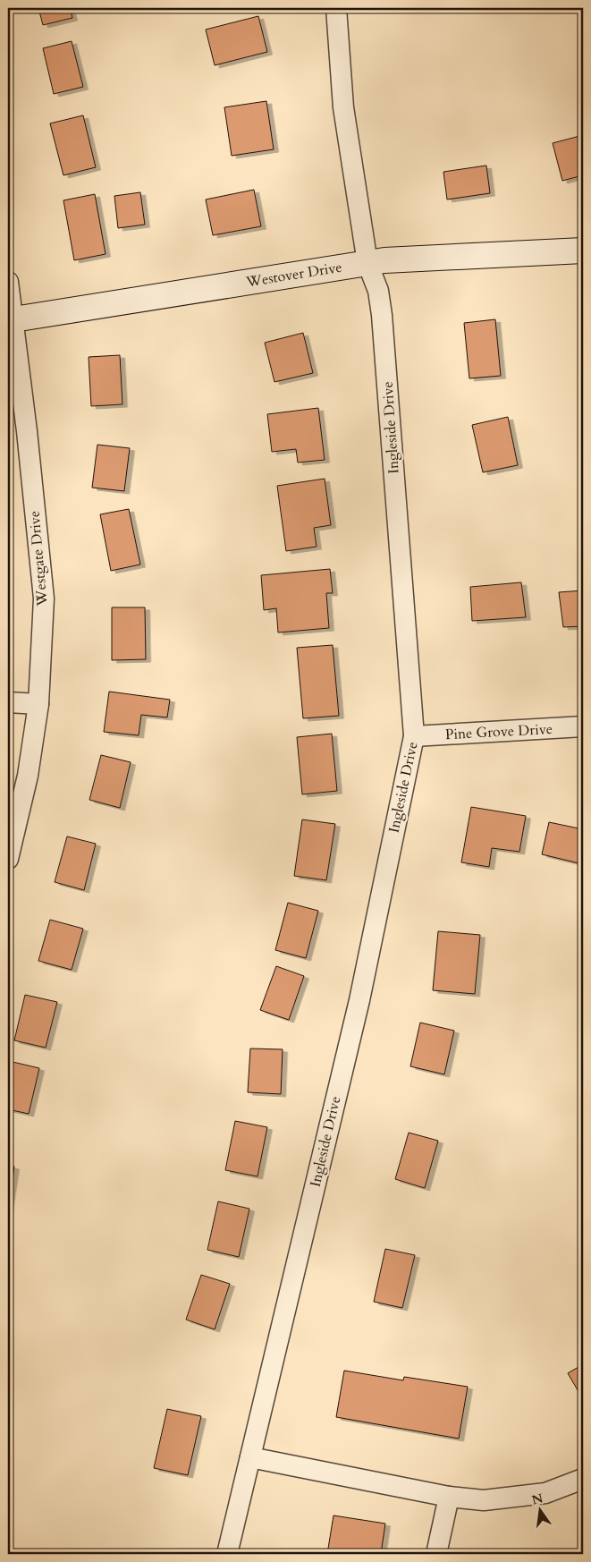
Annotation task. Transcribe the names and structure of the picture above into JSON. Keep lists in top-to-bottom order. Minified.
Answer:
{"streets":{"street":["Westover Drive","Ingleside Drive","Westgate Drive","Pine Grove Drive"]},"crossings":[["Westover Drive","Ingleside Drive"],["Westover Drive","Westgate Drive"],["Ingleside Drive","Pine Grove Drive"]],"north":"top"}
